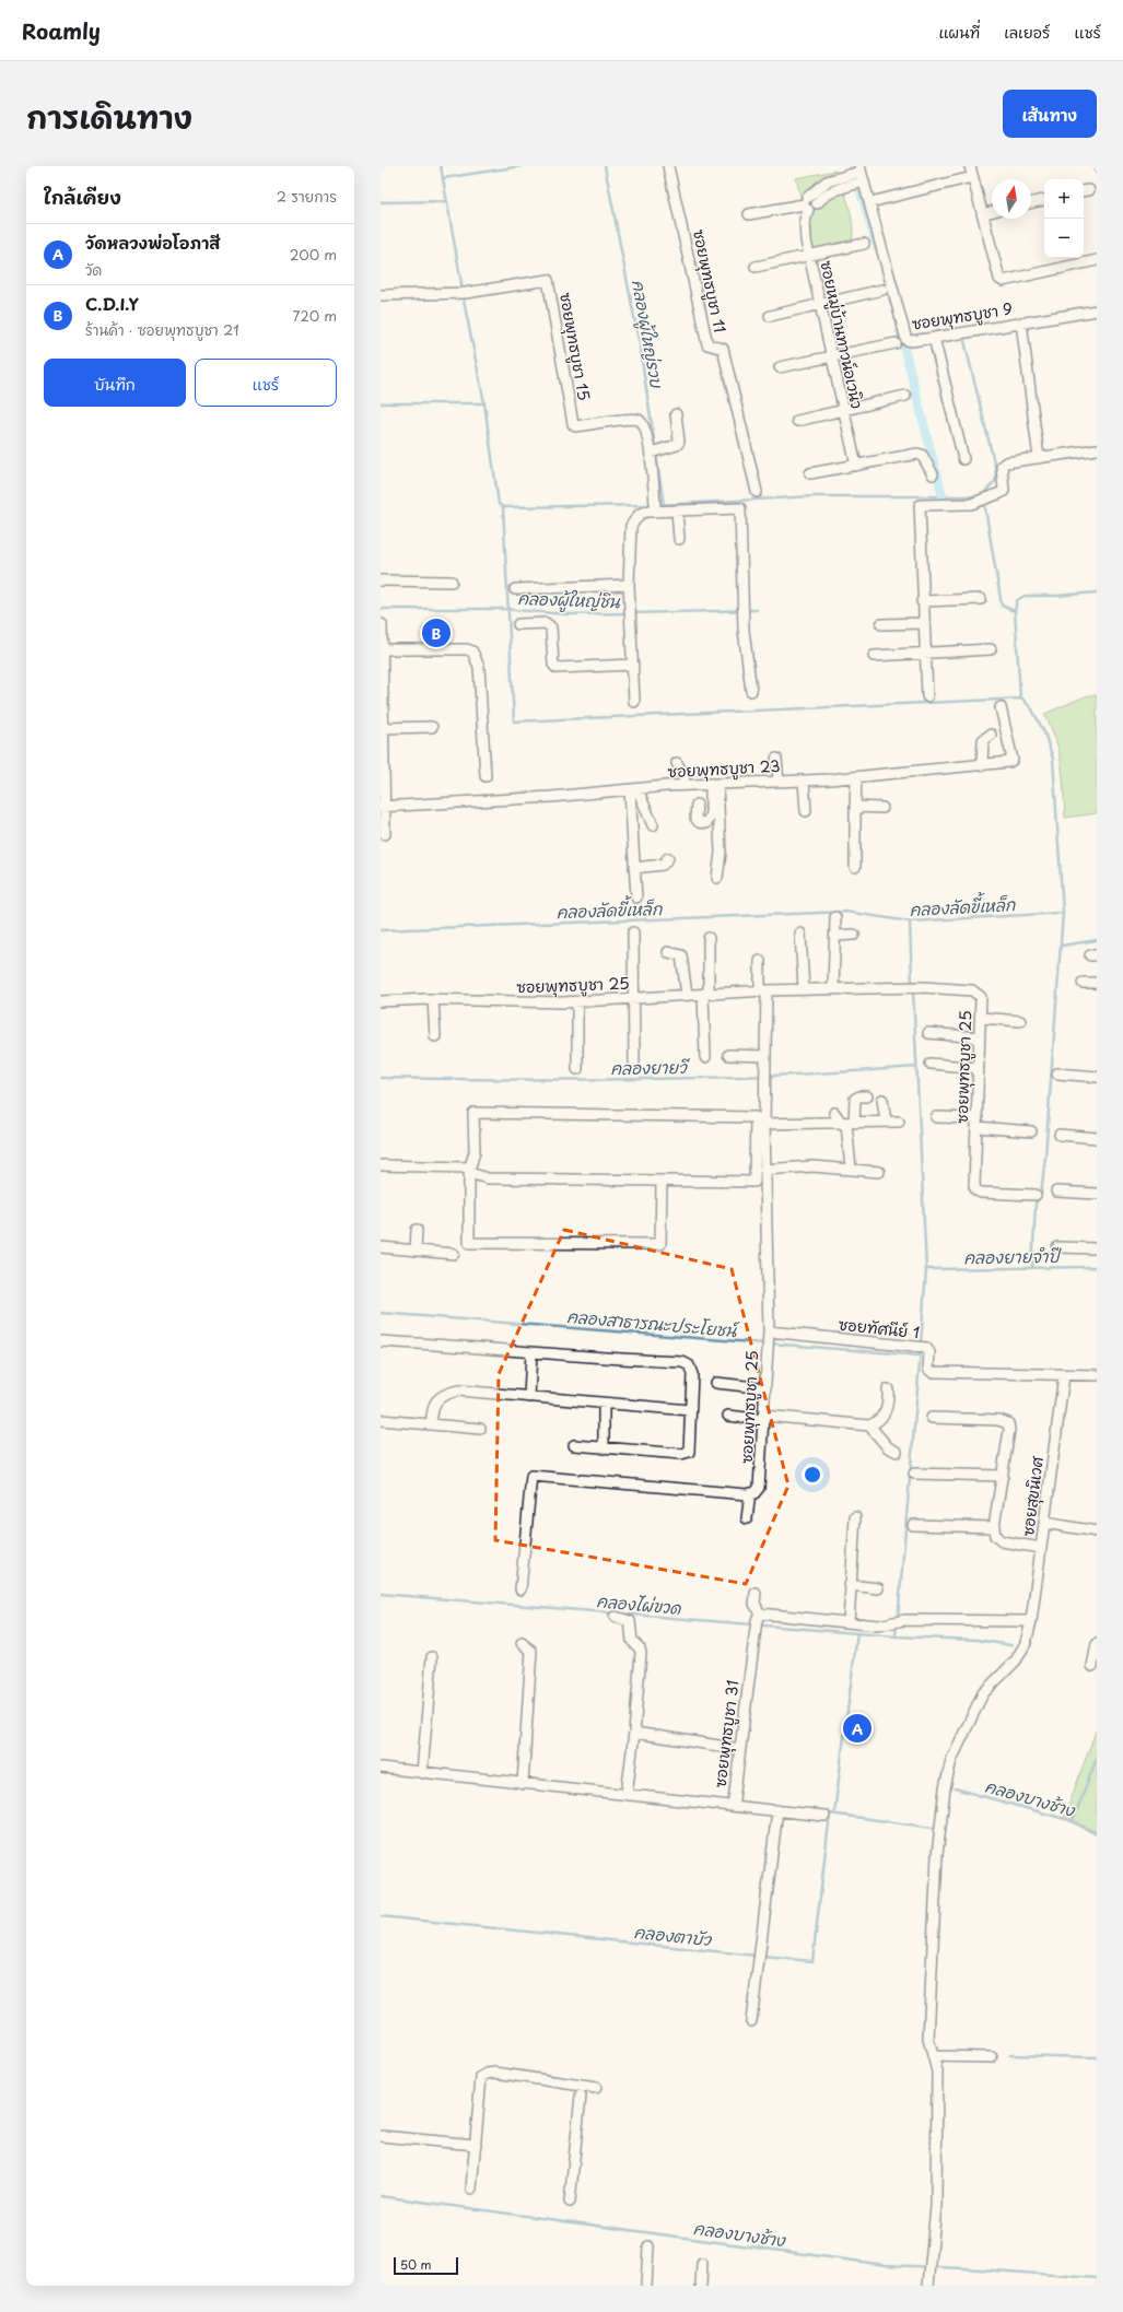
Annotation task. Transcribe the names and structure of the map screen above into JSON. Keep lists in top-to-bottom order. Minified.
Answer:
{"streets":{"street":["ซอยพุทธบูชา 11","ซอยพุทธบูชา 9","ซอยหมู่บ้านทาวน์อเวนิว","ซอยพุทธบูชา 15","ซอยพุทธบูชา 23","ซอยพุทธบูชา 25","ซอยทัศนีย์ 1","ซอยสุขนิเวศ","ซอยพุทธบูชา 31"]},"crossings":[["ซอยพุทธบูชา 25","ซอยทัศนีย์ 1"],["ซอยทัศนีย์ 1","ซอยสุขนิเวศ"]],"water":["คลองผู้ใหญ่รวบ","คลองผู้ใหญ่ชิน","คลองลัดขี้เหล็ก","คลองยายวี","คลองยายจำปี","คลองสาธารณะประโยชน์","คลองไผ่ขวด","คลองบางช้าง","คลองตาบัว"],"scale_bar":"50 m","north":"top","page":{"header":"Roamly","nav":["แผนที่","เลเยอร์","แชร์"],"title":"การเดินทาง","buttons":["เส้นทาง",["บันทึก","แชร์"]],"heading":["ใกล้เคียง","2 รายการ"],"map_buttons":["+","−"],"list":[{"mark":"A","name":"วัดหลวงพ่อโอภาสี","note":"วัด","value":"200 m"},{"mark":"B","name":"C.D.I.Y","note":"ร้านค้า · ซอยพุทธบูชา 21","value":"720 m"}],"pins":["B","A"],"scale":"50 m"}}
